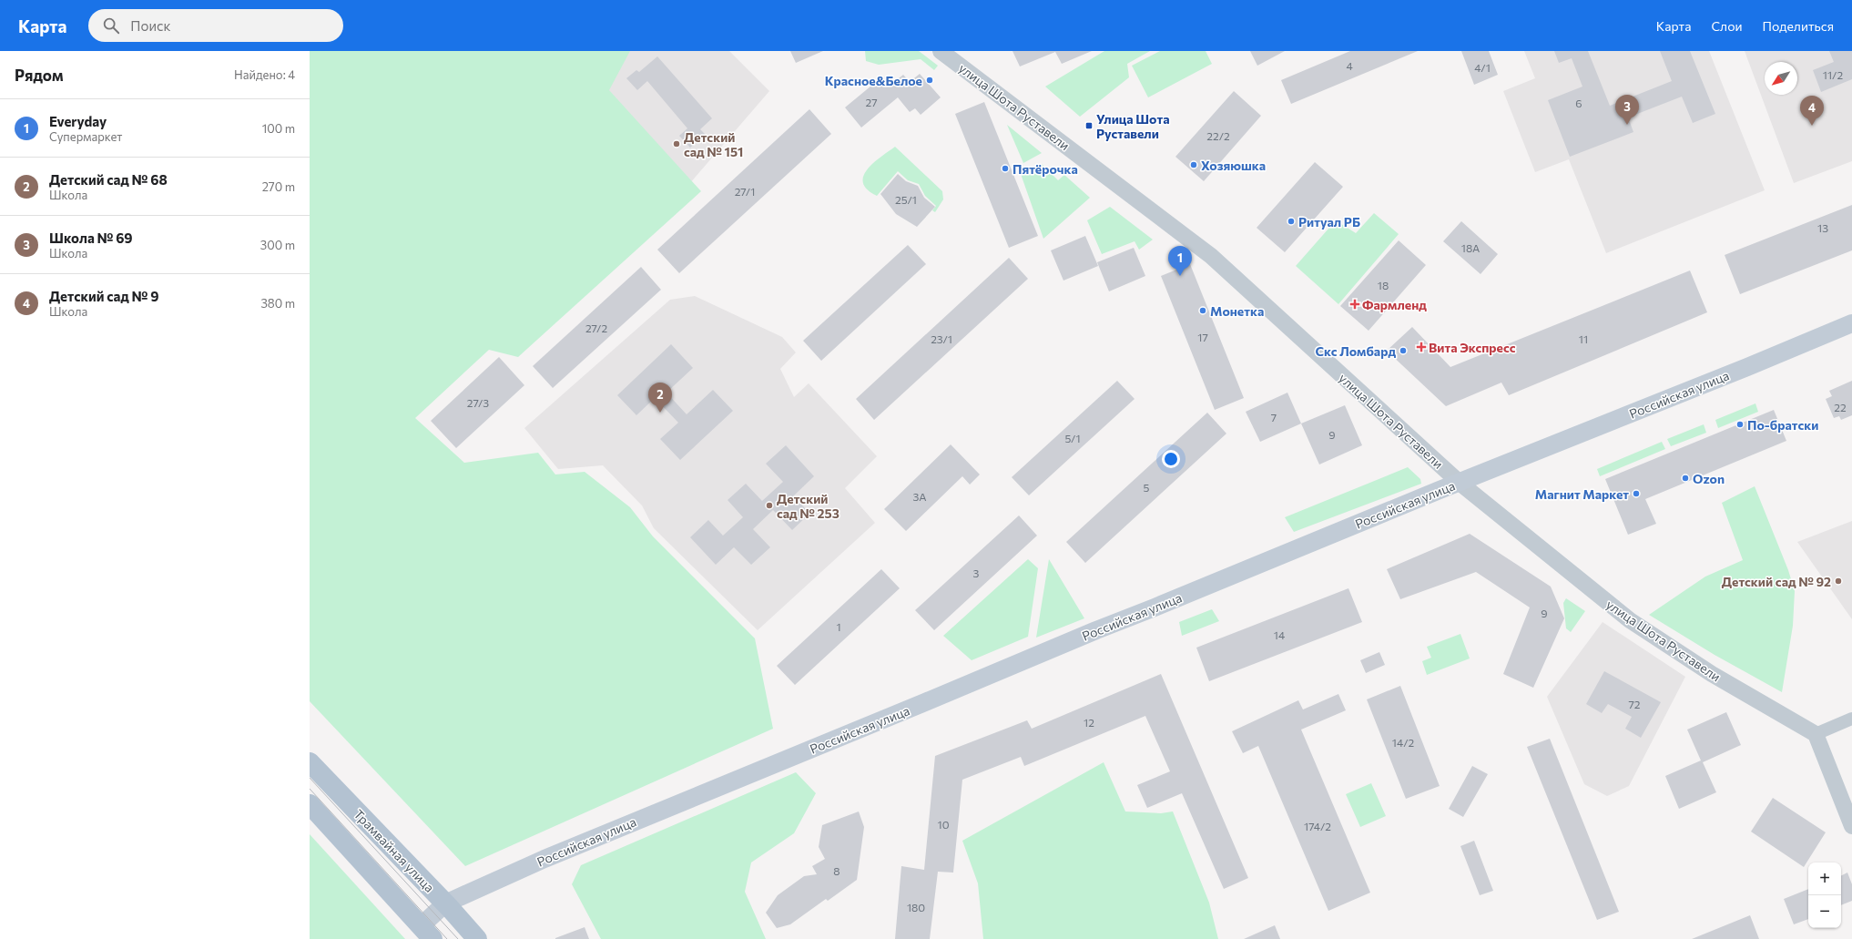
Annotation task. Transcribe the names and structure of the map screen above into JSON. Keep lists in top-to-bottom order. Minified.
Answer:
{"streets":{"main road":["Российская улица","Трамвайная улица"],"street":["улица Шота Руставели"]},"crossings":[["улица Шота Руставели","Российская улица"],["Российская улица","Трамвайная улица"]],"places":{"other":["Красное&Белое","Детский сад № 151","Хозяюшка","Пятёрочка","Ритуал РБ","Монетка","Скс Ломбард","По-братски","Ozon","Магнит Маркет","Детский сад № 253","Детский сад № 92"],"transit":["Улица Шота Руставели"],"health":["Фармленд","Вита Экспресс"]},"house_numbers":["4","4/1","11/2","27","6","22/2","27/1","25/1","13","18А","18","27/2","17","23/1","11","27/3","22","7","9","5/1","5","3А","3","9","1","14","72","12","14/2","10","174/2","8","180"],"north":"bottom left","page":{"header":"Карта","search":"Поиск","nav":["Карта","Слои","Поделиться"],"heading":["Рядом","Найдено: 4"],"pins":["3","4","1","2"],"list":[{"mark":"1","name":"Everyday","note":"Супермаркет","value":"100 m"},{"mark":"2","name":"Детский сад № 68","note":"Школа","value":"270 m"},{"mark":"3","name":"Школа № 69","note":"Школа","value":"300 m"},{"mark":"4","name":"Детский сад № 9","note":"Школа","value":"380 m"}],"map_buttons":["+","−"]}}
